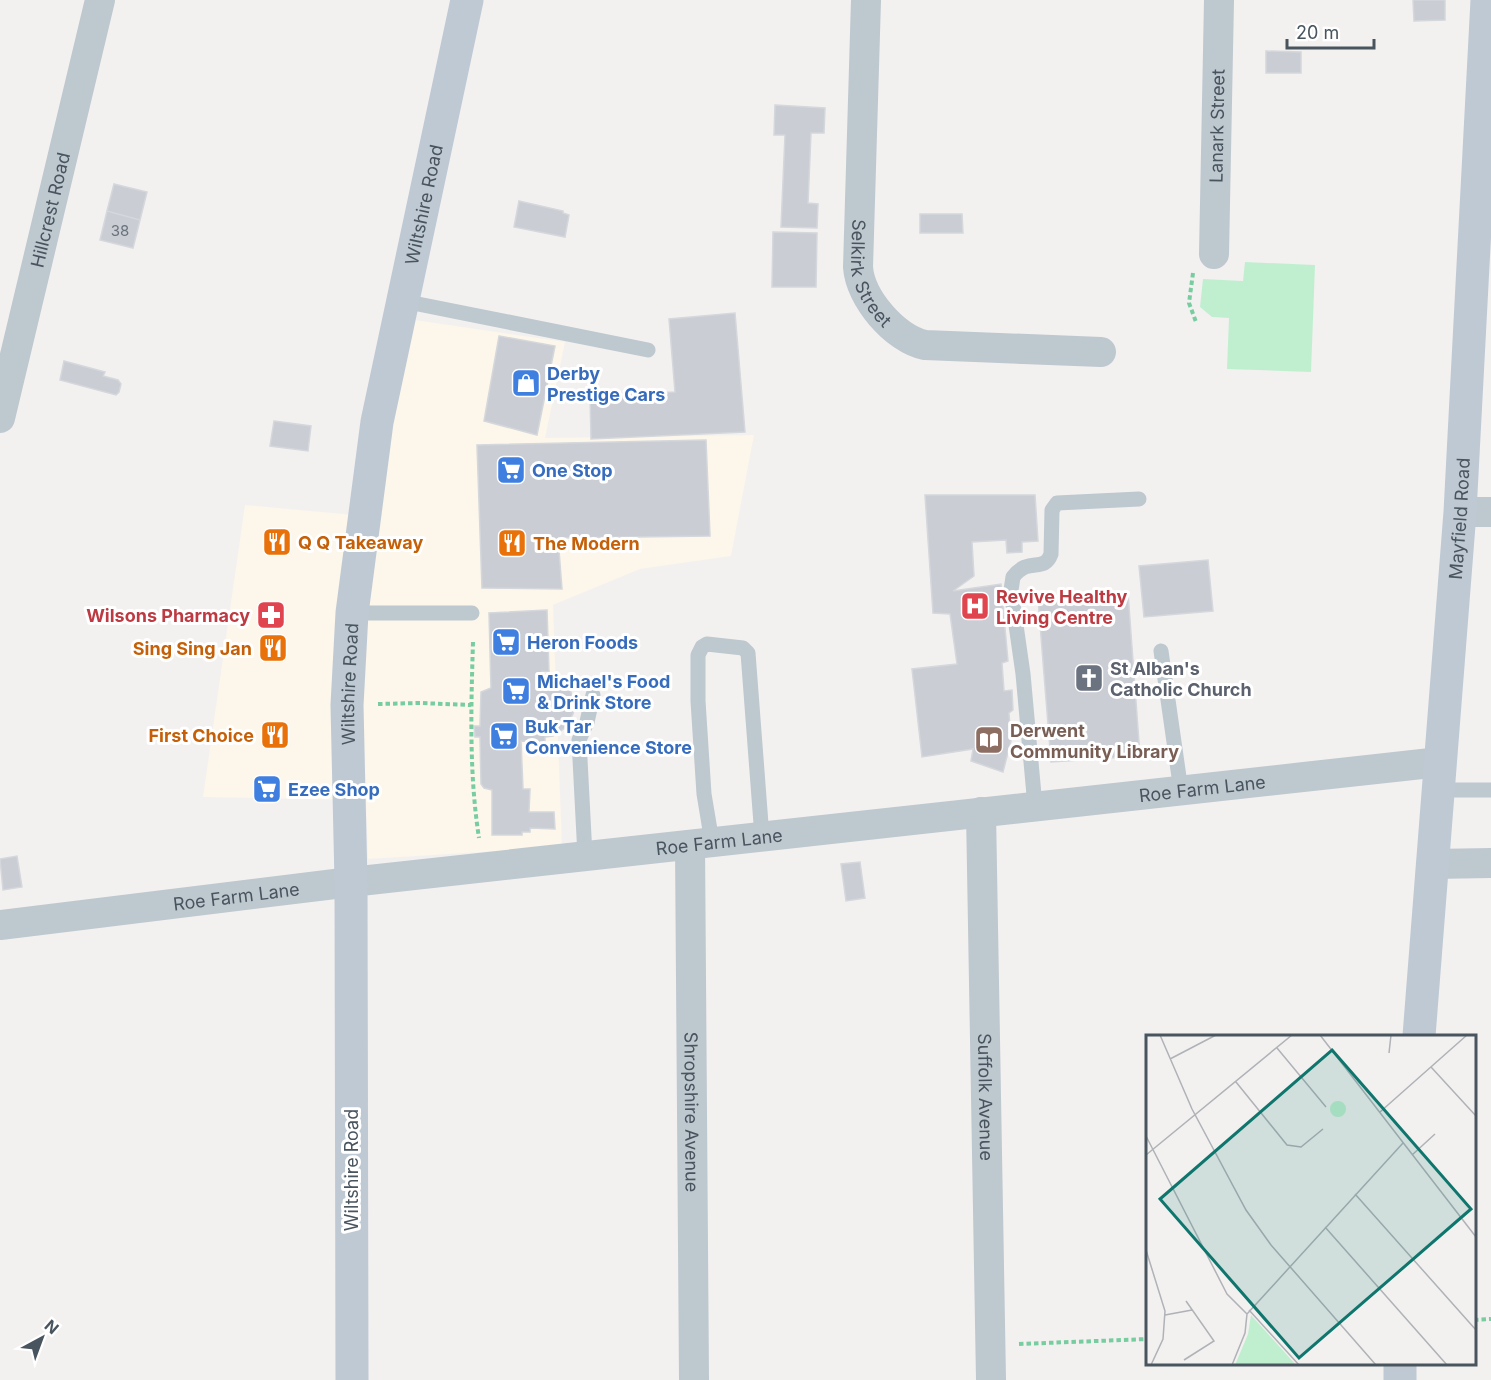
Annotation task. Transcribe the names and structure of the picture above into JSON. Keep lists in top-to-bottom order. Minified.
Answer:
{"streets":{"street":["Lanark Street","Wiltshire Road","Hillcrest Road","Selkirk Street","Mayfield Road","Roe Farm Lane","Suffolk Avenue","Shropshire Avenue"]},"crossings":[["Wiltshire Road","Roe Farm Lane"],["Mayfield Road","Roe Farm Lane"],["Roe Farm Lane","Suffolk Avenue"],["Roe Farm Lane","Shropshire Avenue"]],"places":{"shop":["Derby Prestige Cars"],"supermarket":["One Stop","Heron Foods","Michael's Food & Drink Store","Buk Tar Convenience Store","Ezee Shop"],"restaurant":["Q Q Takeaway","The Modern","Sing Sing Jan","First Choice"],"hospital":["Revive Healthy Living Centre"],"pharmacy":["Wilsons Pharmacy"],"church":["St Alban's Catholic Church"],"library":["Derwent Community Library"]},"house_numbers":["38"],"scale_bar":"20 m","north":"top right"}
